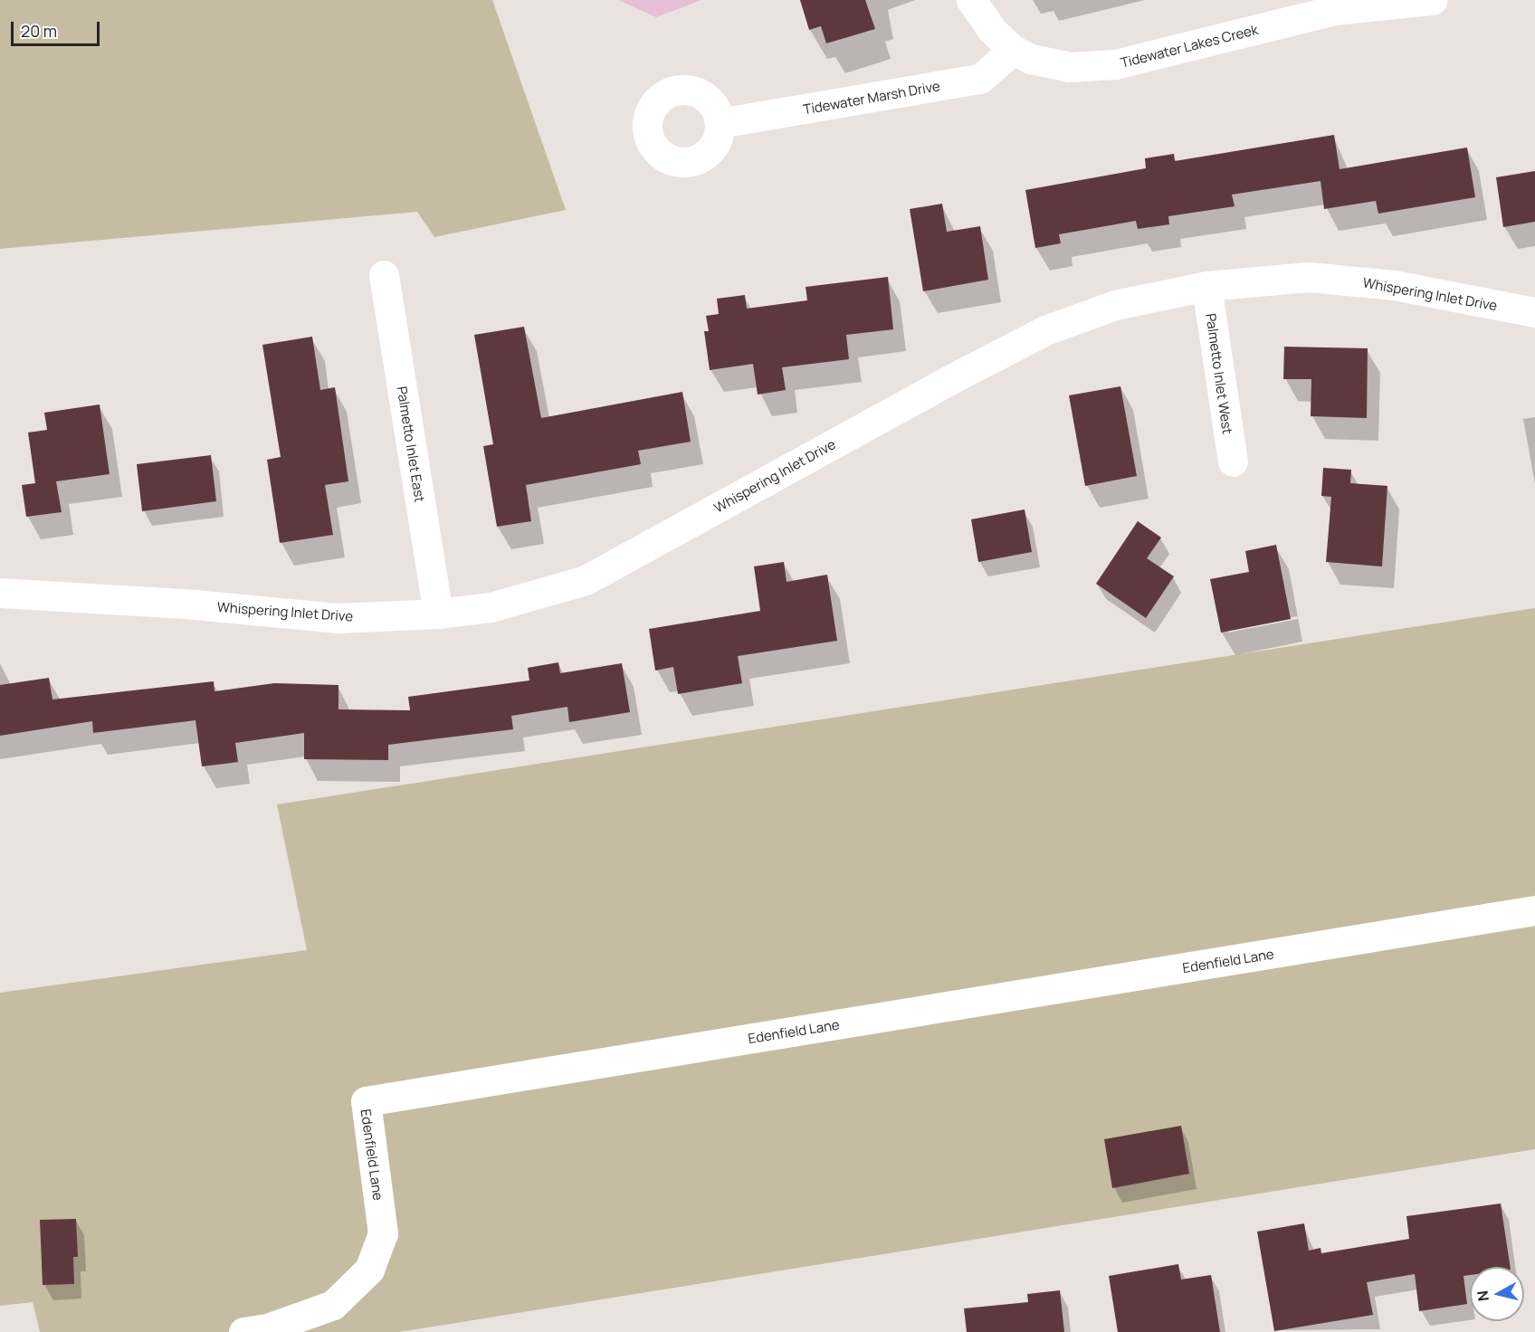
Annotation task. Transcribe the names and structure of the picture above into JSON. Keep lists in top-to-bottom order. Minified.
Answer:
{"streets":{"street":["Tidewater Lakes Creek","Tidewater Marsh Drive","Whispering Inlet Drive","Palmetto Inlet West","Palmetto Inlet East","Edenfield Lane"]},"crossings":[["Tidewater Lakes Creek","Tidewater Marsh Drive"],["Whispering Inlet Drive","Palmetto Inlet West"],["Whispering Inlet Drive","Palmetto Inlet East"]],"scale_bar":"20 m","north":"left"}
